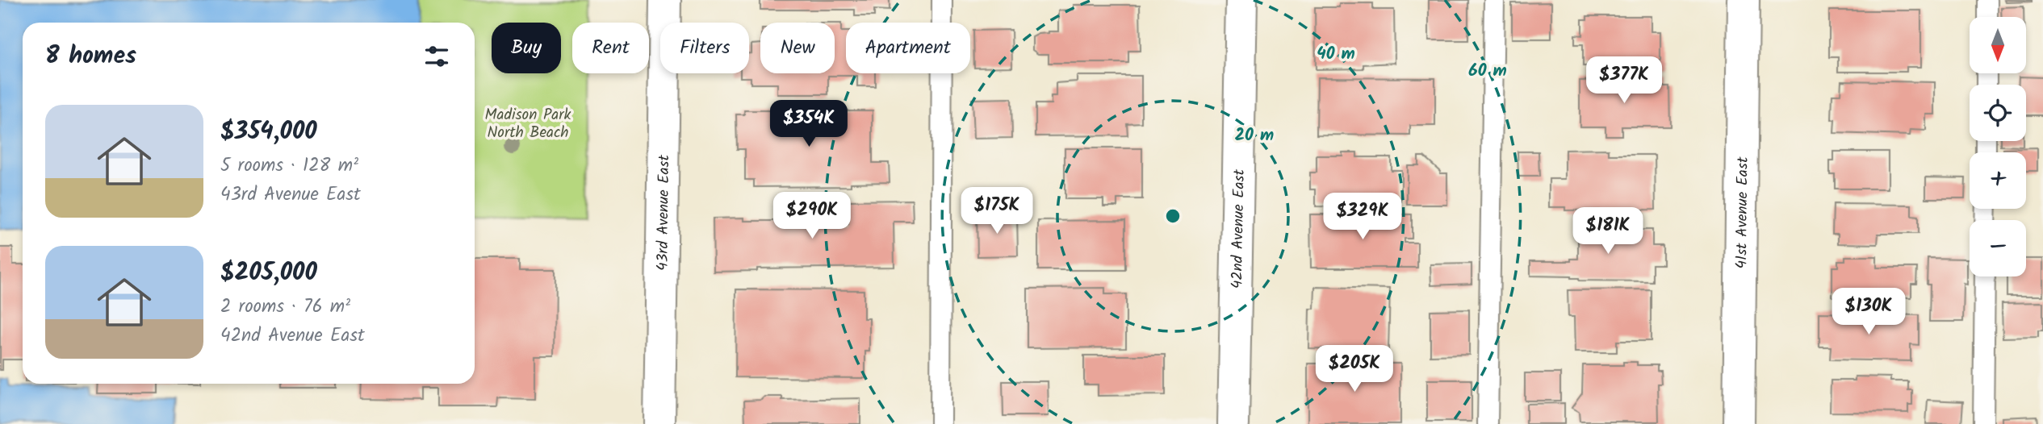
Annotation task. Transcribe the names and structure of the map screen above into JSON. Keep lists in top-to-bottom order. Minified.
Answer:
{"streets":{"street":["43rd Avenue East","41st Avenue East","42nd Avenue East"]},"parks":["Madison Park North Beach"],"north":"bottom","page":{"map_buttons":["+","−"],"chip":["Buy","Rent","Filters","New","Apartment"],"heading":"8 homes","price":["$377K","$354K","$175K","$290K","$329K","$181K","$130K","$205K"],"list":[{"name":"$354,000","note":"5 rooms · 128 m² · 43rd Avenue East"},{"name":"$205,000","note":"2 rooms · 76 m² · 42nd Avenue East"}]},"rings":["40 m","60 m","20 m"]}
